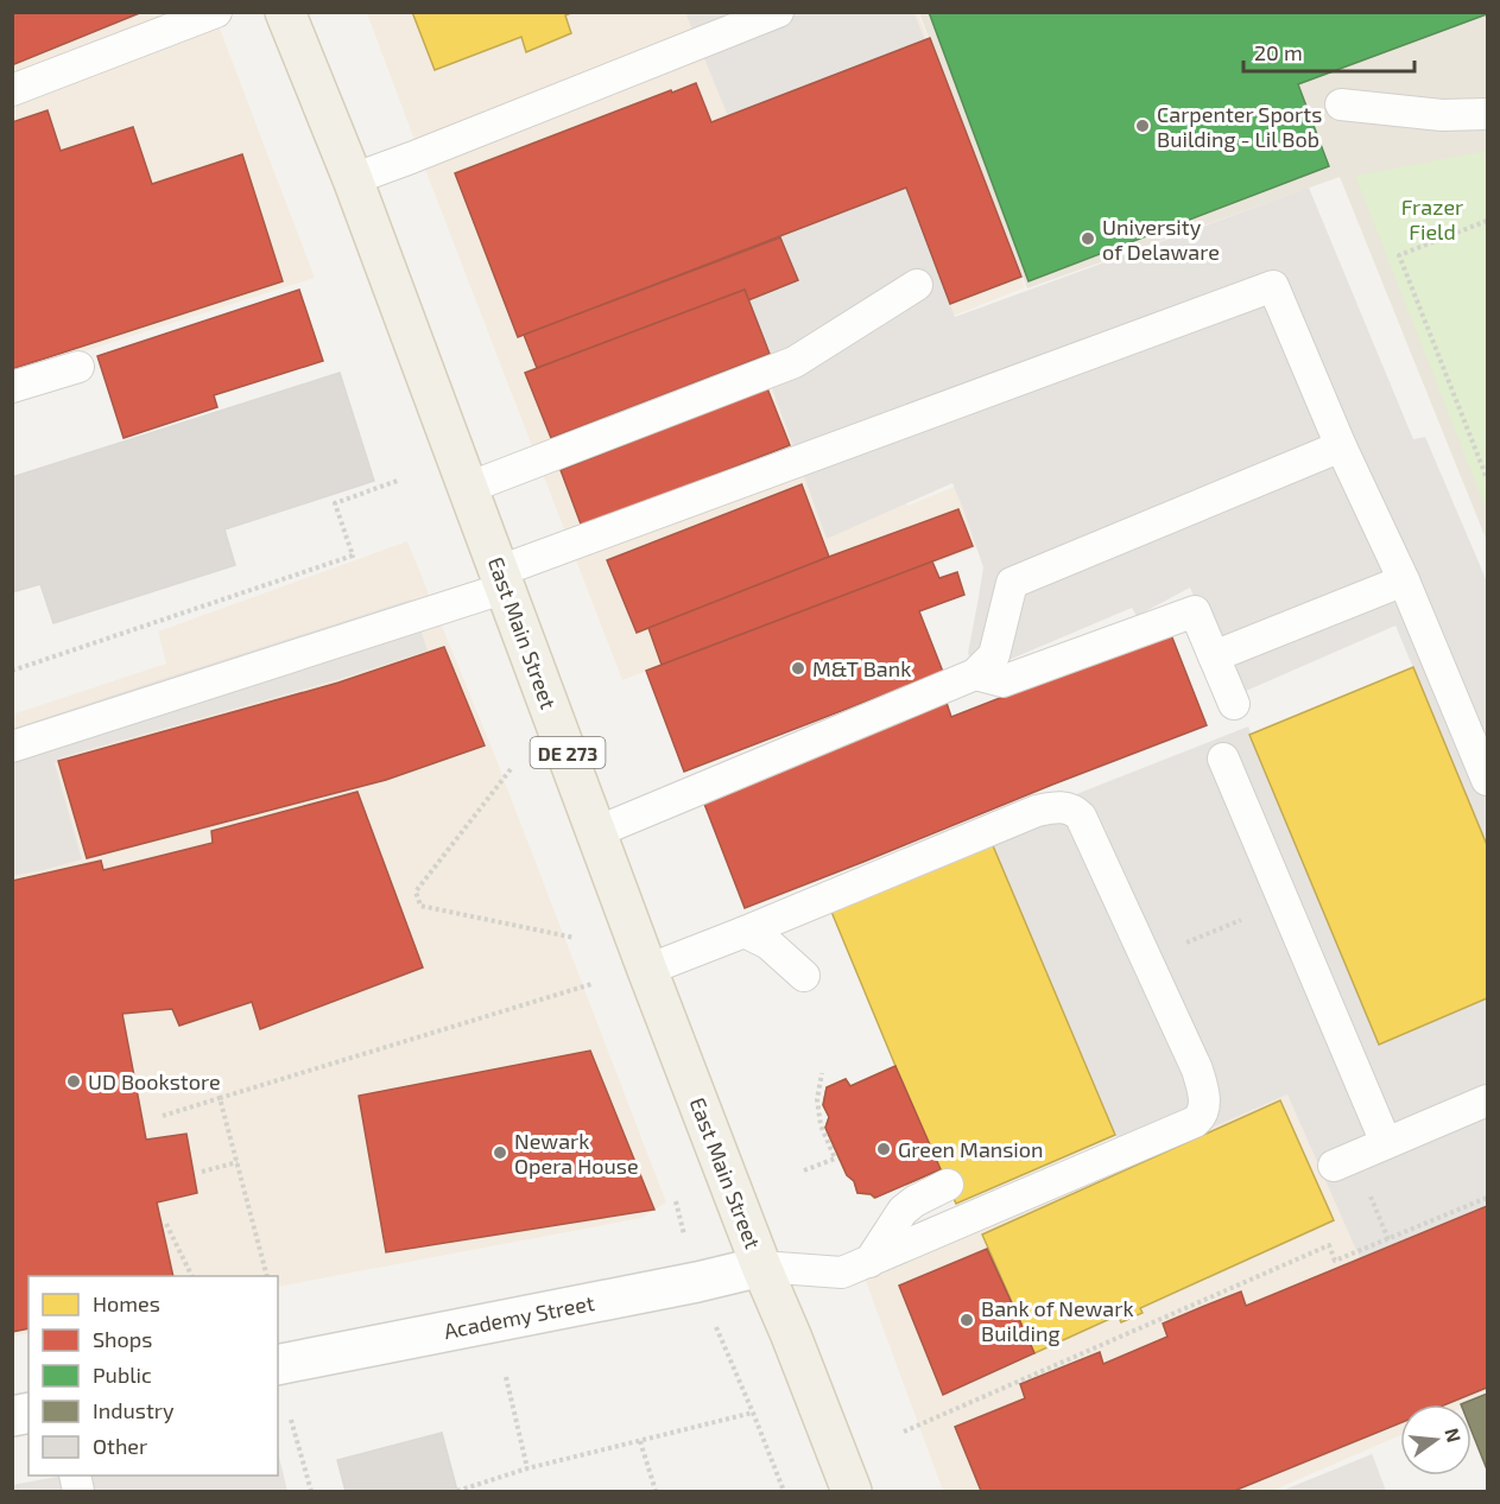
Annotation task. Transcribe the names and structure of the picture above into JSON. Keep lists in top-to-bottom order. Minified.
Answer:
{"streets":{"main road":["East Main Street","DE 273"],"street":["Academy Street"]},"crossings":[["East Main Street","Academy Street"]],"parks":["Frazer Field"],"places":["Carpenter Sports Building - Lil Bob","University of Delaware","M&T Bank","UD Bookstore","Green Mansion","Newark Opera House","Bank of Newark Building"],"legend":["Homes","Shops","Public","Industry","Other"],"scale_bar":"20 m","north":"right"}
